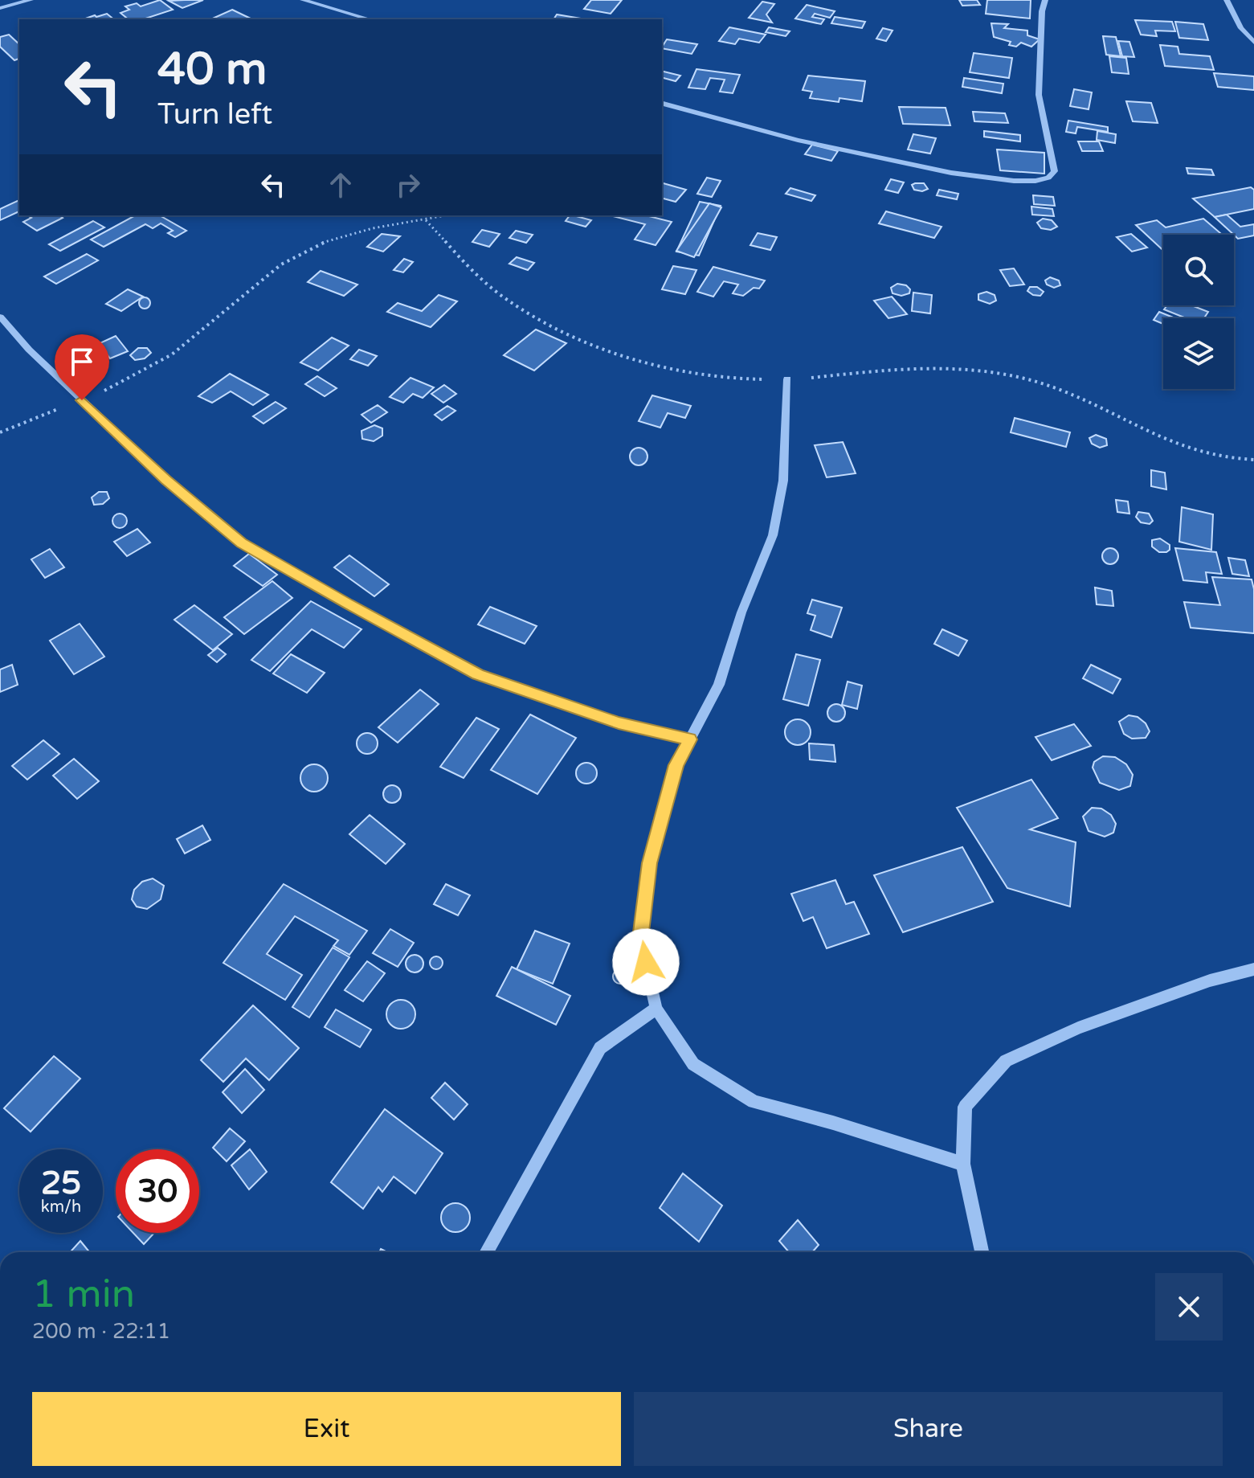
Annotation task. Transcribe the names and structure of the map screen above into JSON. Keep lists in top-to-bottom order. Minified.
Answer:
{"page":{"turn":["40 m","Turn left"],"speed":"25 km/h","limit":"30","heading":["1 min","200 m · 22:11"],"buttons":["Exit","Share"]}}
